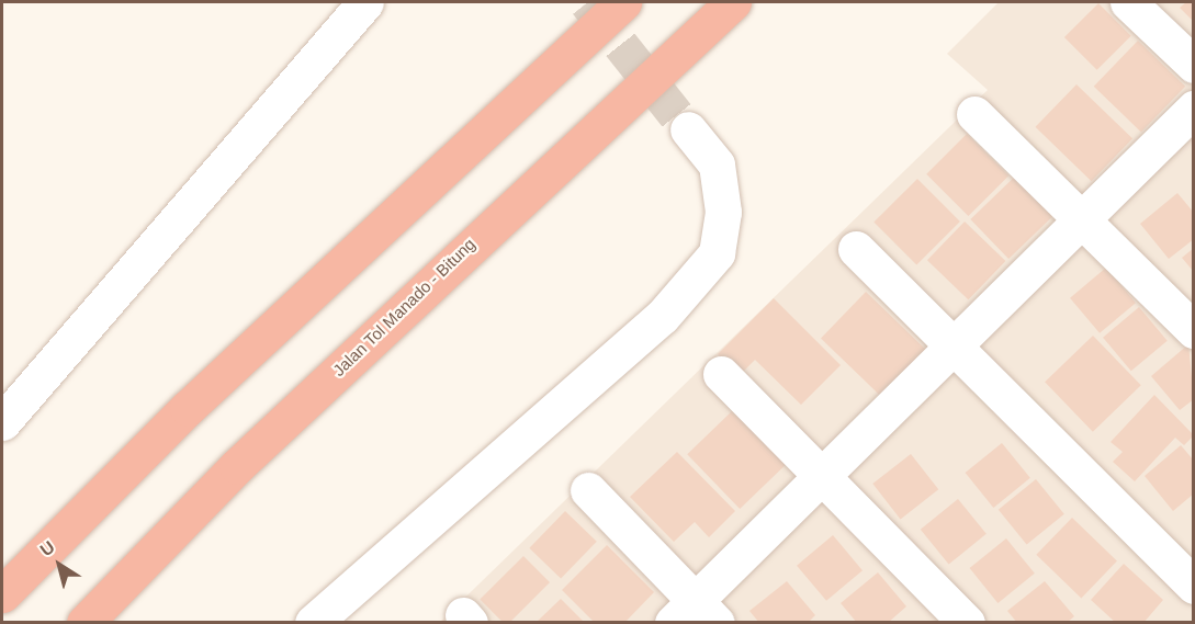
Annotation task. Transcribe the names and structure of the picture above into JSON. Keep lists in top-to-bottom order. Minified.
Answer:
{"streets":{"highway":["Jalan Tol Manado - Bitung"]},"north":"top left"}
